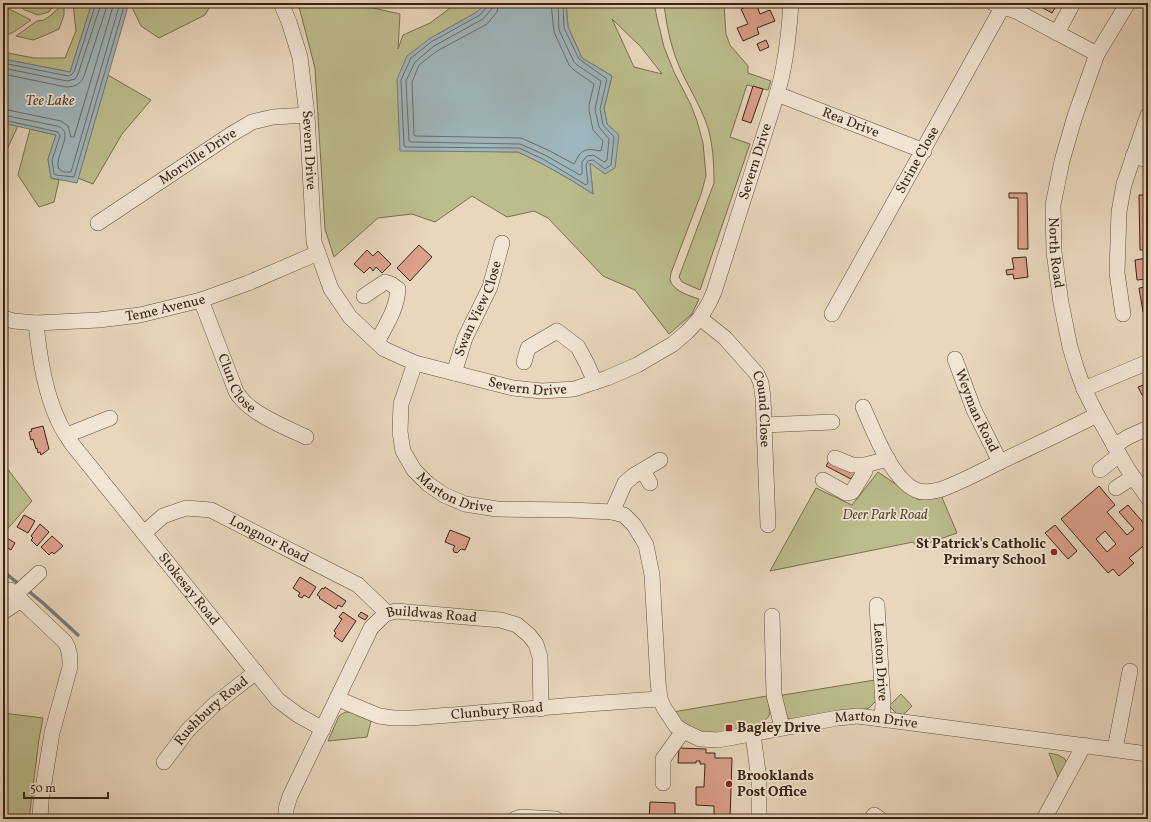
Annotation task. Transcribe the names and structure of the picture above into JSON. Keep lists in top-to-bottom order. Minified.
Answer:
{"streets":{"street":["Rea Drive","Severn Drive","Morville Drive","Strine Close","North Road","Teme Avenue","Swan View Close","Clun Close","Cound Close","Weyman Road","Marton Drive","Longnor Road","Stokesay Road","Buildwas Road","Leaton Drive","Rushbury Road","Clunbury Road"]},"crossings":[["Rea Drive","Severn Drive"],["Rea Drive","Strine Close"],["Severn Drive","Morville Drive"],["Severn Drive","Teme Avenue"],["Severn Drive","Swan View Close"],["Severn Drive","Cound Close"],["Severn Drive","Marton Drive"],["Teme Avenue","Clun Close"],["Teme Avenue","Stokesay Road"],["Marton Drive","Leaton Drive"],["Marton Drive","Clunbury Road"],["Longnor Road","Stokesay Road"],["Longnor Road","Buildwas Road"],["Stokesay Road","Buildwas Road"],["Stokesay Road","Rushbury Road"],["Buildwas Road","Clunbury Road"]],"water":["Tee Lake"],"parks":["Deer Park Road"],"places":{"other":["St Patrick's Catholic Primary School","Brooklands Post Office"],"transit":["Bagley Drive"]},"scale_bar":"50 m"}
